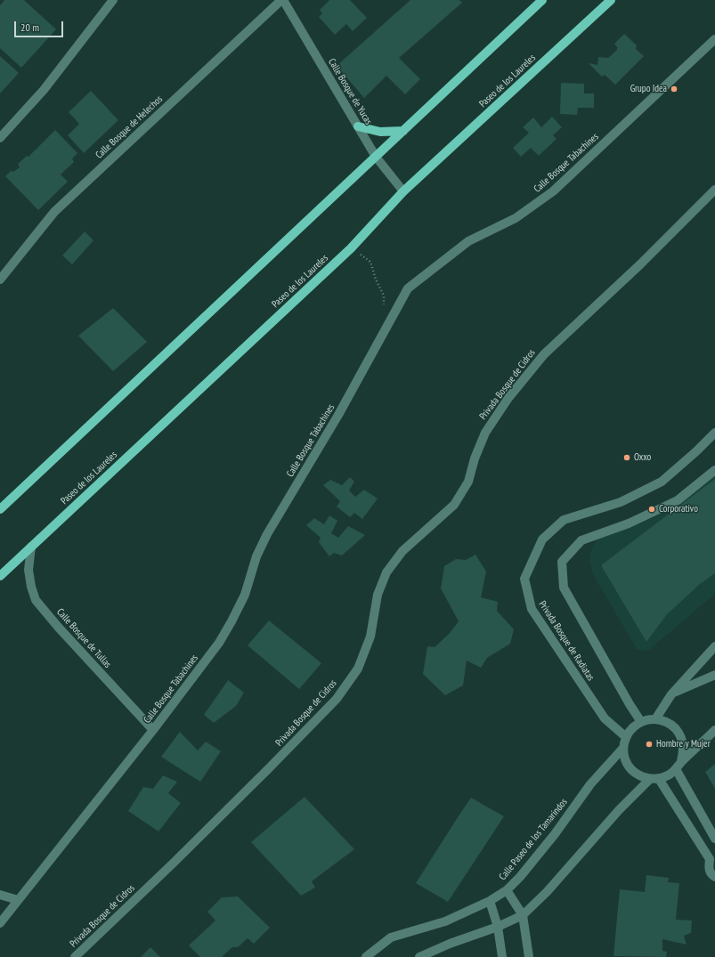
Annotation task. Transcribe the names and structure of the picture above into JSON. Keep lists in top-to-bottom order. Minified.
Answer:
{"streets":{"main road":["Paseo de los Laureles"],"street":["Calle Bosque de Yucas","Calle Bosque de Helechos","Calle Bosque Tabachines","Privada Bosque de Cidros","Calle Bosque de Tullas","Privada Bosque de Radiatas","Calle Paseo de los Tamarindos"]},"crossings":[["Paseo de los Laureles","Calle Bosque de Yucas"],["Paseo de los Laureles","Calle Bosque de Tullas"],["Calle Bosque de Yucas","Calle Bosque de Helechos"],["Calle Bosque Tabachines","Calle Bosque de Tullas"],["Privada Bosque de Radiatas","Calle Paseo de los Tamarindos"]],"places":["Grupo Idea","Oxxo","Corporativo","Hombre y Mujer"],"scale_bar":"20 m"}
